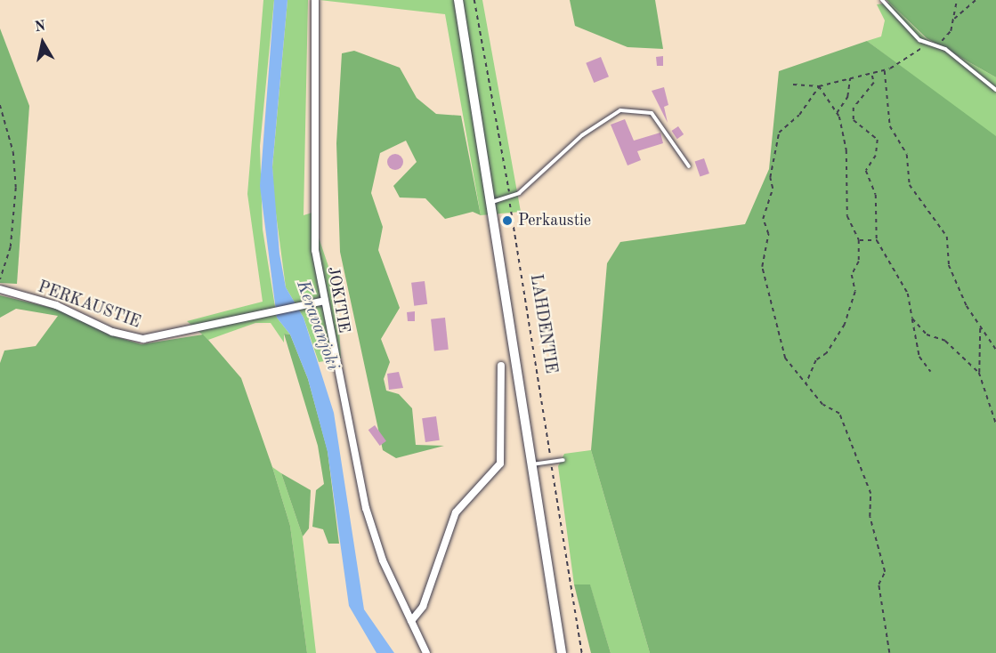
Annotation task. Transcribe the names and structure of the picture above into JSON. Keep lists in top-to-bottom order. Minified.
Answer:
{"streets":{"main road":["LAHDENTIE"],"street":["JOKITIE","PERKAUSTIE"]},"crossings":[["JOKITIE","PERKAUSTIE"]],"water":["Keravanjoki"],"places":["Perkaustie"],"north":"top"}
